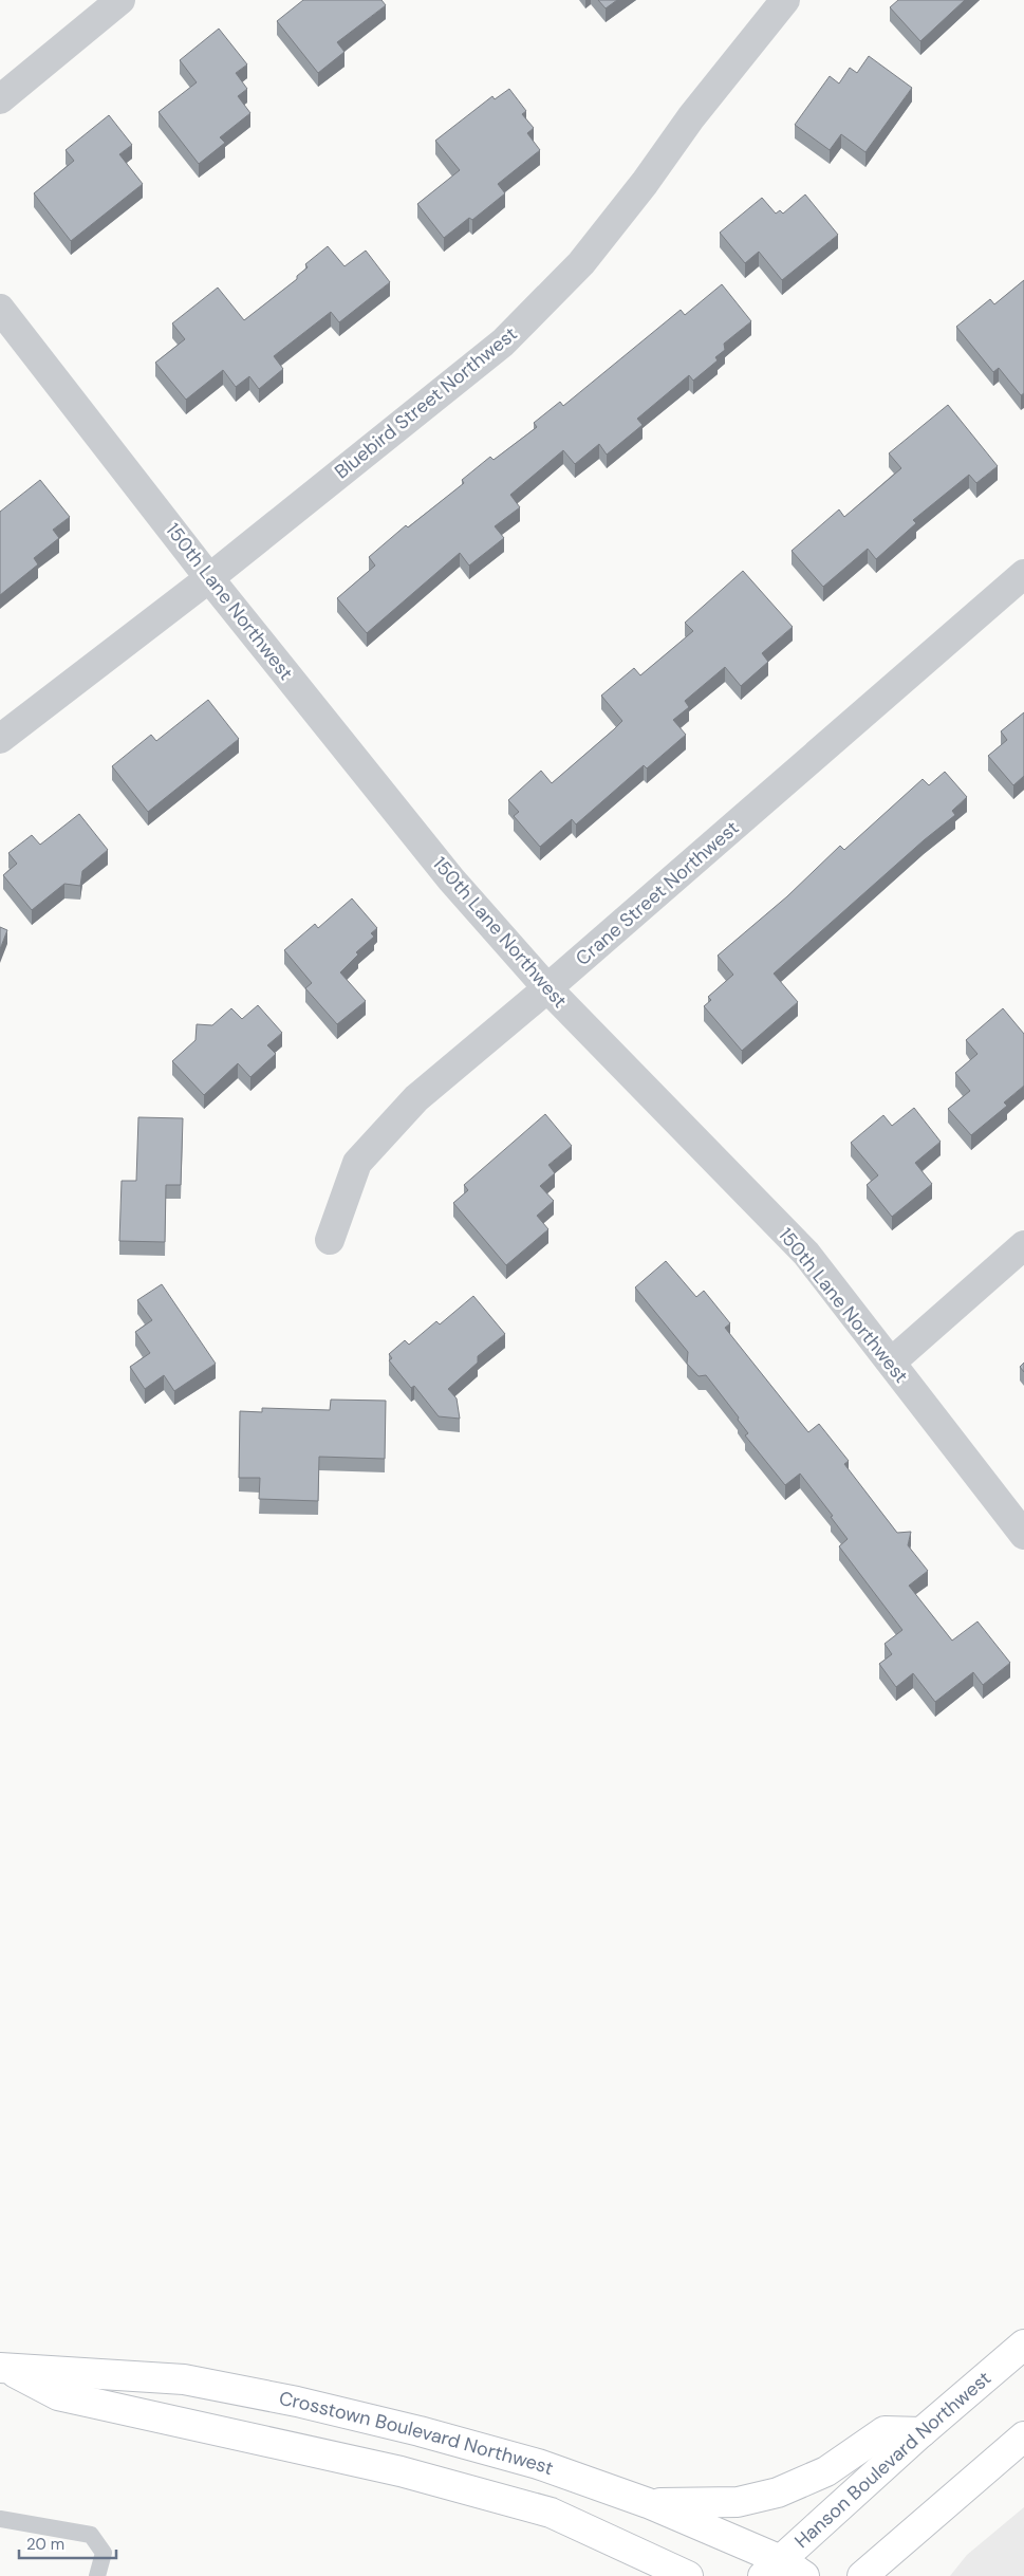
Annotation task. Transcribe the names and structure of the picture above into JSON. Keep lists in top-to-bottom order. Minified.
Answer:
{"streets":{"street":["Bluebird Street Northwest","150th Lane Northwest","Crane Street Northwest","Crosstown Boulevard Northwest","Hanson Boulevard Northwest"]},"crossings":[["Bluebird Street Northwest","150th Lane Northwest"],["150th Lane Northwest","Crane Street Northwest"],["Crosstown Boulevard Northwest","Hanson Boulevard Northwest"]],"scale_bar":"20 m"}
